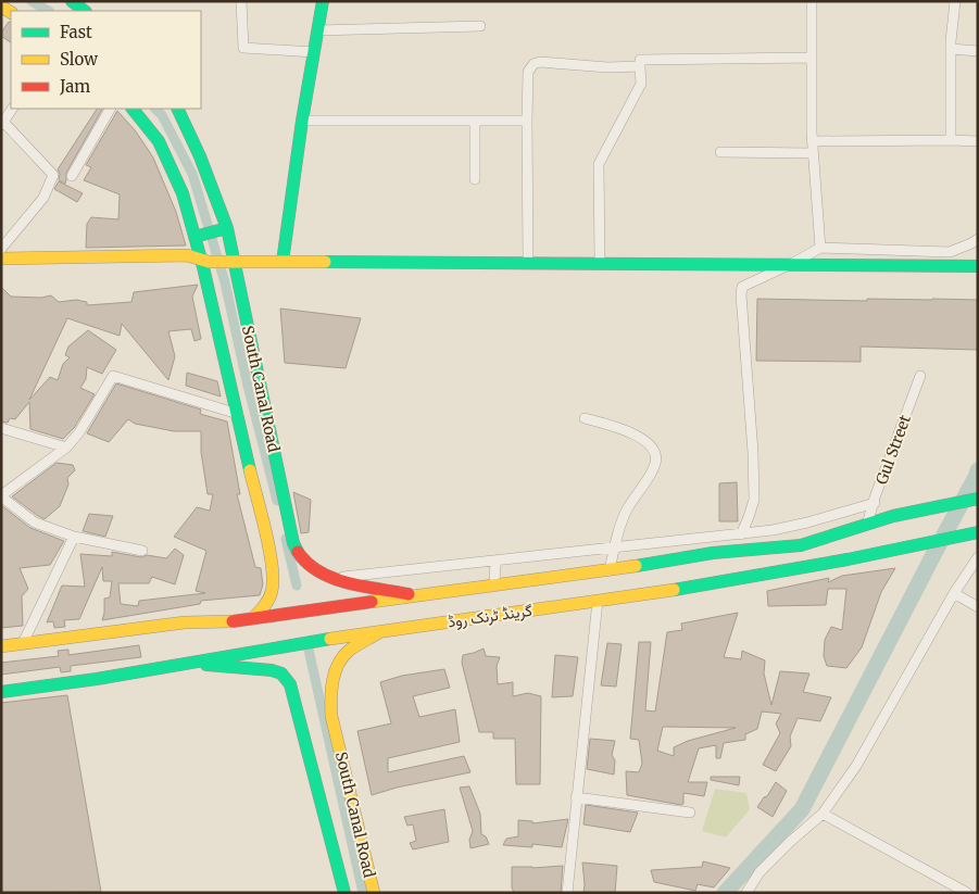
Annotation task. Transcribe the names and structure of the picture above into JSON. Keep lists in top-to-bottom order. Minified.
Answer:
{"streets":{"main road":["South Canal Road","گرینڈ ٹرنک روڈ"],"street":["Gul Street"]},"crossings":[["South Canal Road","گرینڈ ٹرنک روڈ"],["Gul Street","گرینڈ ٹرنک روڈ"]],"legend":["Fast","Slow","Jam"]}
